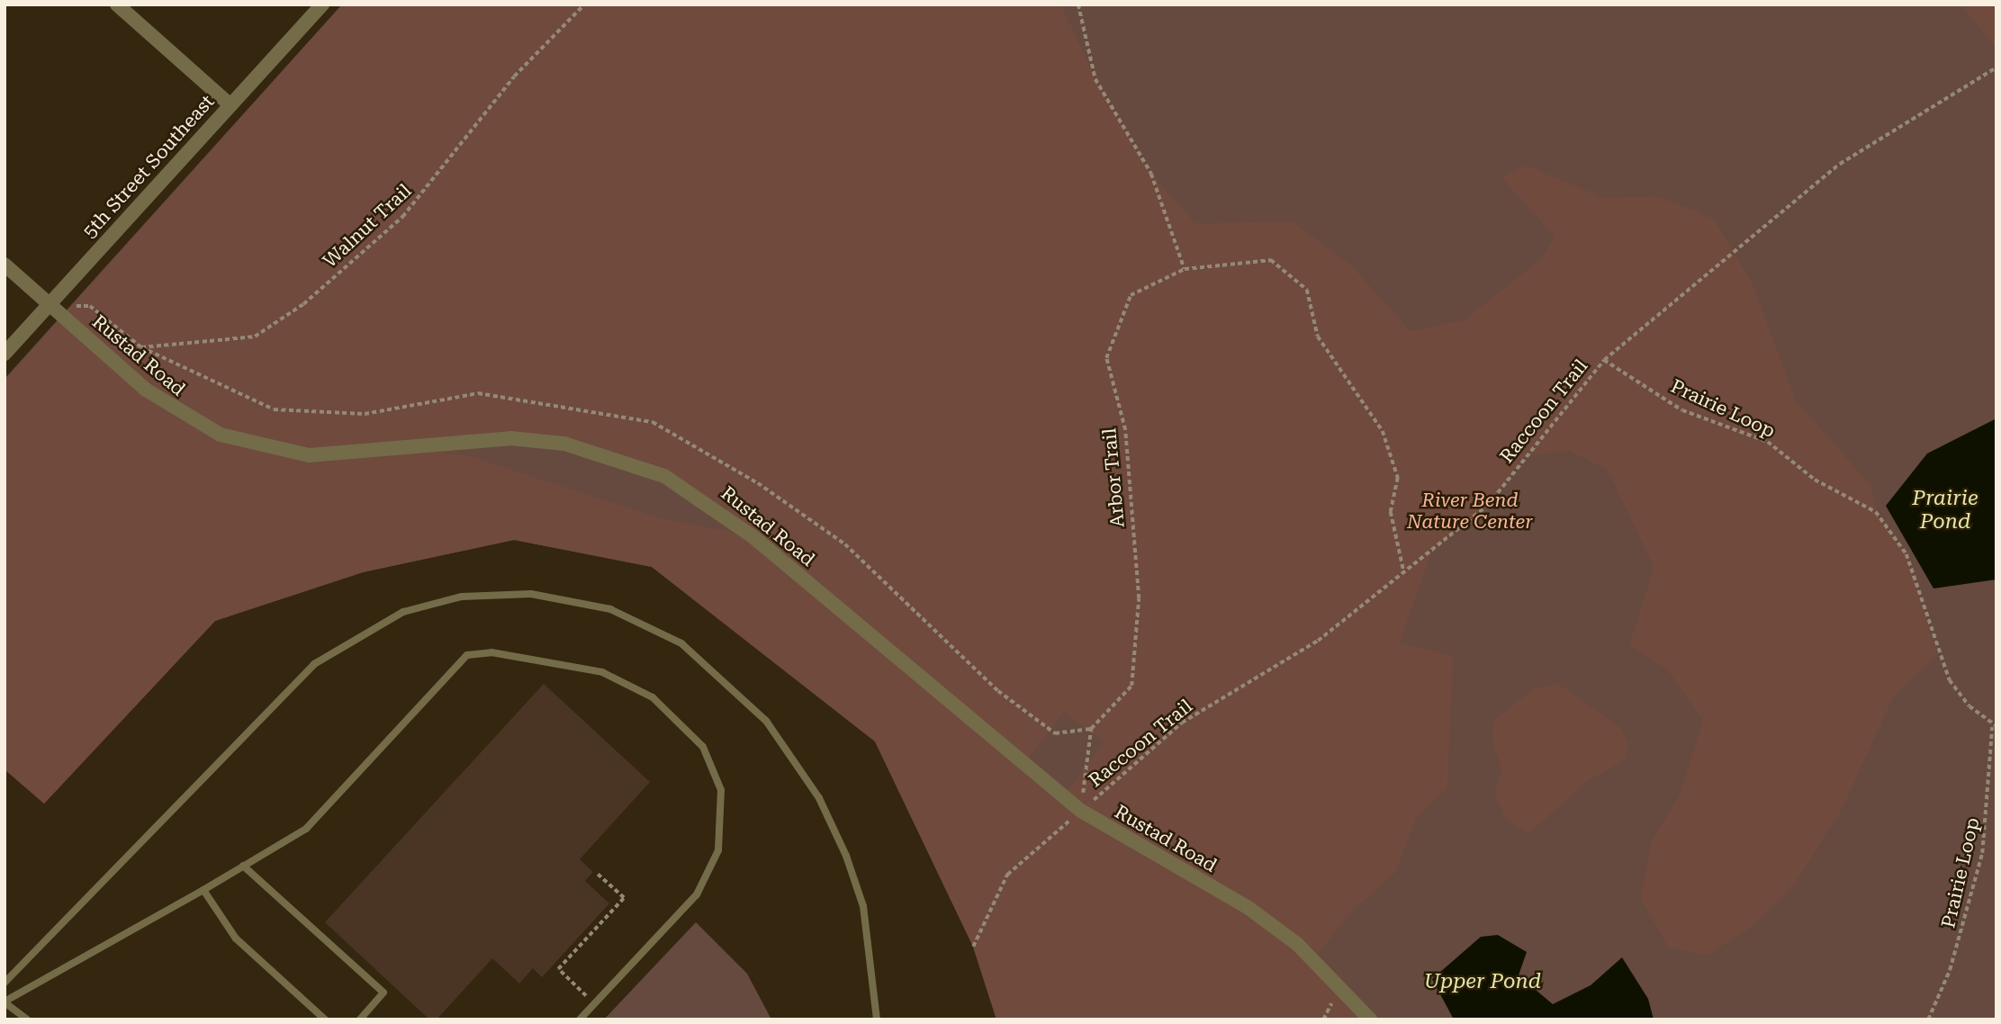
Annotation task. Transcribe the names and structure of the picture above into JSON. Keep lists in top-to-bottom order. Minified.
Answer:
{"streets":{"street":["5th Street Southeast","Rustad Road"],"path":["Walnut Trail","Prairie Loop","Raccoon Trail","Arbor Trail"]},"crossings":[["5th Street Southeast","Rustad Road"],["Rustad Road","Raccoon Trail"],["Prairie Loop","Raccoon Trail"],["Raccoon Trail","Arbor Trail"]],"water":["Prairie Pond","Upper Pond"],"parks":["River Bend Nature Center"]}
